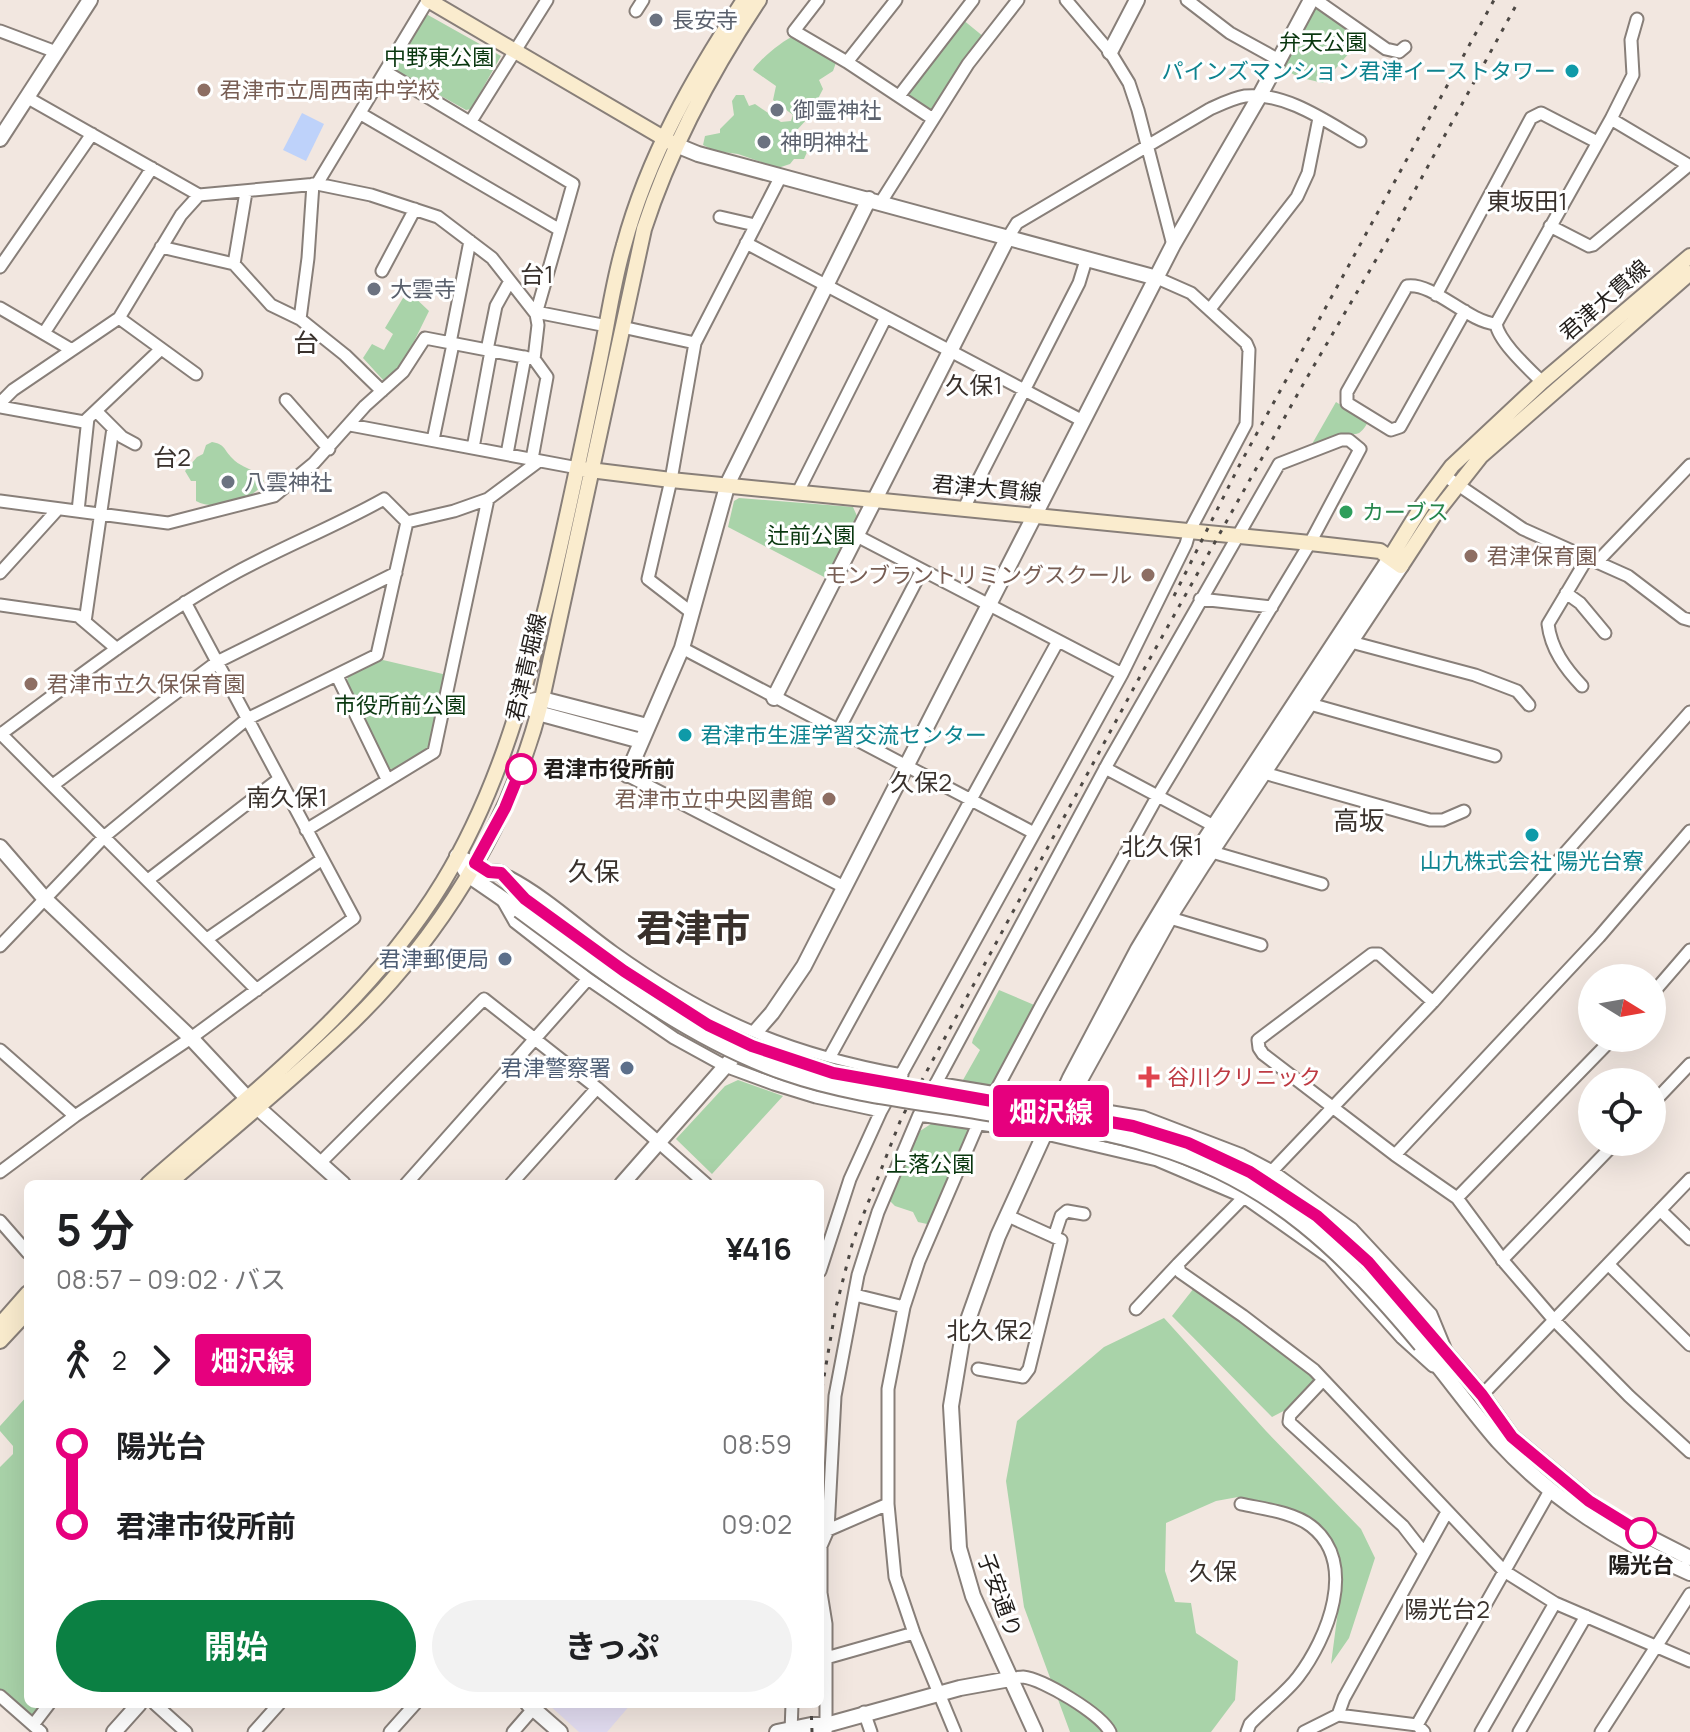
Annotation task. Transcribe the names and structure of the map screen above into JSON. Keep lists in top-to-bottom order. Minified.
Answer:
{"streets":{"main road":["君津大貫線","君津青堀線"],"street":["子安通り"]},"crossings":[["君津大貫線","君津青堀線"]],"districts":["東坂田1","台1","台","久保1","台2","久保2","南久保1","高坂","北久保1","久保","君津市","北久保2","久保","陽光台2"],"parks":["弁天公園","中野東公園","辻前公園","市役所前公園","上落公園"],"places":{"other":["長安寺","パインズマンション君津イーストタワー","君津市立周西南中学校","御霊神社","神明神社","大雲寺","八雲神社","カーブス","君津保育園","モンブラントリミングスクール","君津市立久保保育園","君津市生涯学習交流センター","君津市役所前","君津市立中央図書館","山九株式会社 陽光台寮","君津郵便局","君津警察署","陽光台"],"health":["谷川クリニック"]},"lines":["bus line 畑沢線"],"north":"right","page":{"on_map":"畑沢線","heading":["5 分","08:57 – 09:02 · バス","¥416"],"legs":["2","畑沢線"],"list":[{"name":"陽光台","value":"08:59"},{"name":"君津市役所前","value":"09:02"}],"buttons":["開始","きっぷ"]}}
